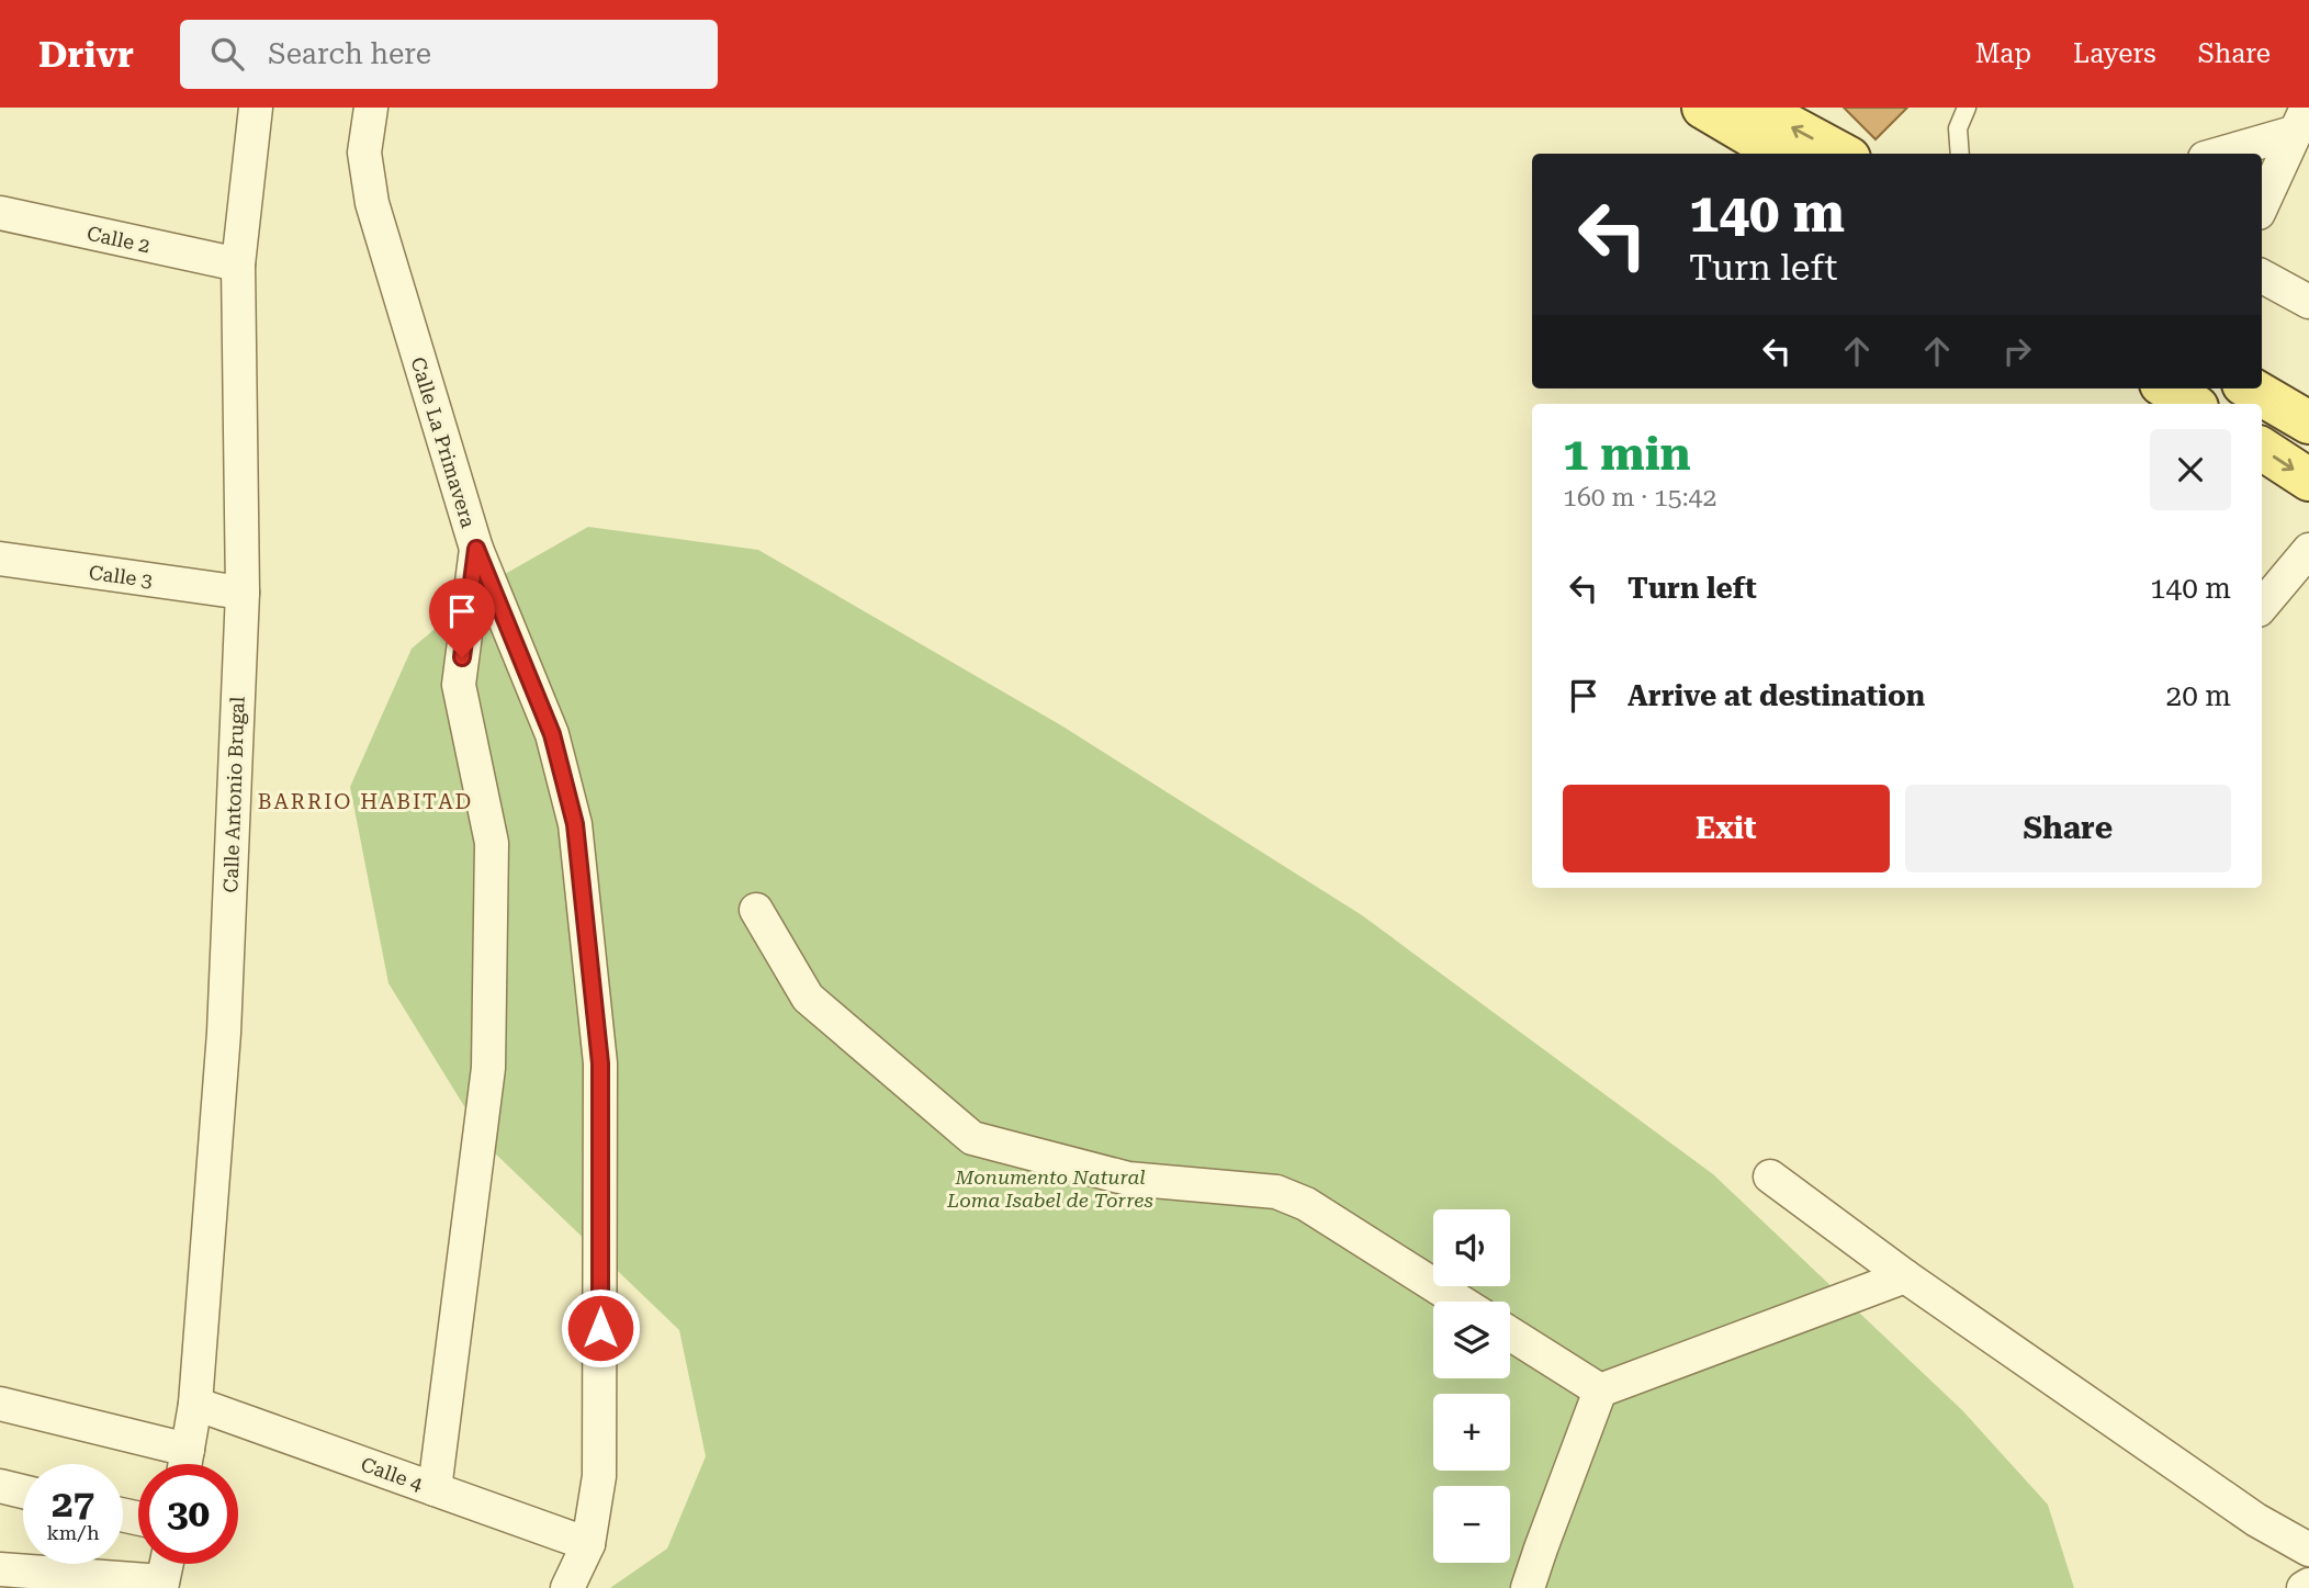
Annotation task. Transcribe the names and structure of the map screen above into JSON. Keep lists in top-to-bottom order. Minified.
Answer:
{"streets":{"street":["Calle 2","Calle La Primavera","Calle 3","Calle Antonio Brugal","Calle 4"]},"crossings":[["Calle 2","Calle Antonio Brugal"],["Calle La Primavera","Calle 4"],["Calle 3","Calle Antonio Brugal"],["Calle Antonio Brugal","Calle 4"]],"districts":["BARRIO HABITAD"],"parks":["Monumento Natural Loma Isabel de Torres"],"page":{"header":"Drivr","search":"Search here","nav":["Map","Layers","Share"],"turn":["140 m","Turn left"],"heading":["1 min","160 m · 15:42"],"list":[{"name":"Turn left","value":"140 m"},{"name":"Arrive at destination","value":"20 m"}],"buttons":["Exit","Share"],"map_buttons":["+","−"],"speed":"27 km/h","limit":"30"}}
